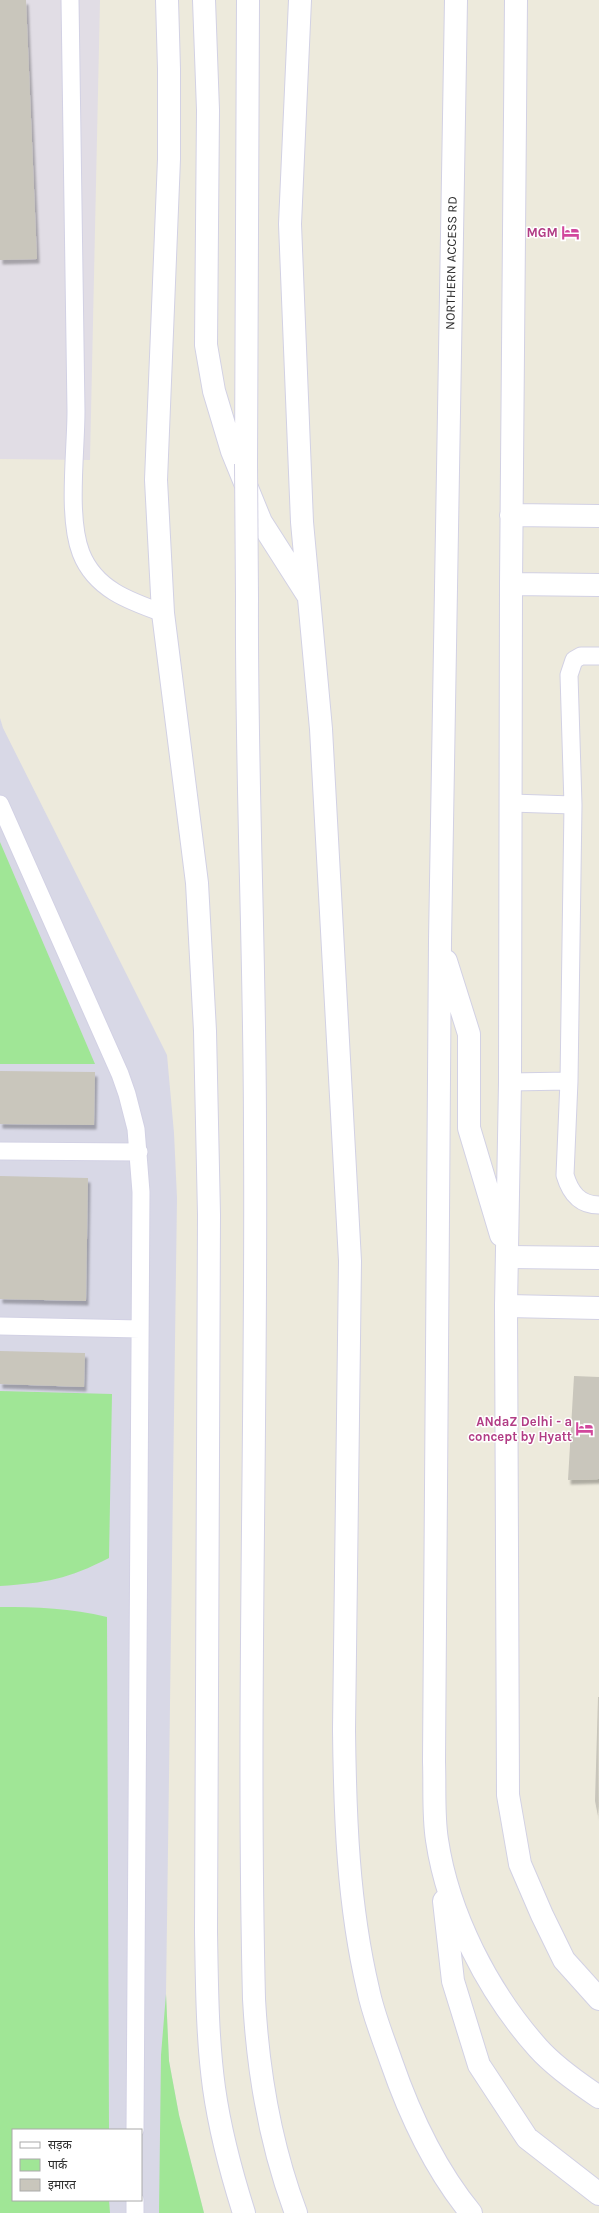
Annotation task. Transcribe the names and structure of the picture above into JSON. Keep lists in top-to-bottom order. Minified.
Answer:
{"streets":{"street":["NORTHERN ACCESS RD"]},"places":{"hotel":["MGM","ANdaZ Delhi - a concept by Hyatt"]},"legend":["सड़क","पार्क","इमारत"]}
